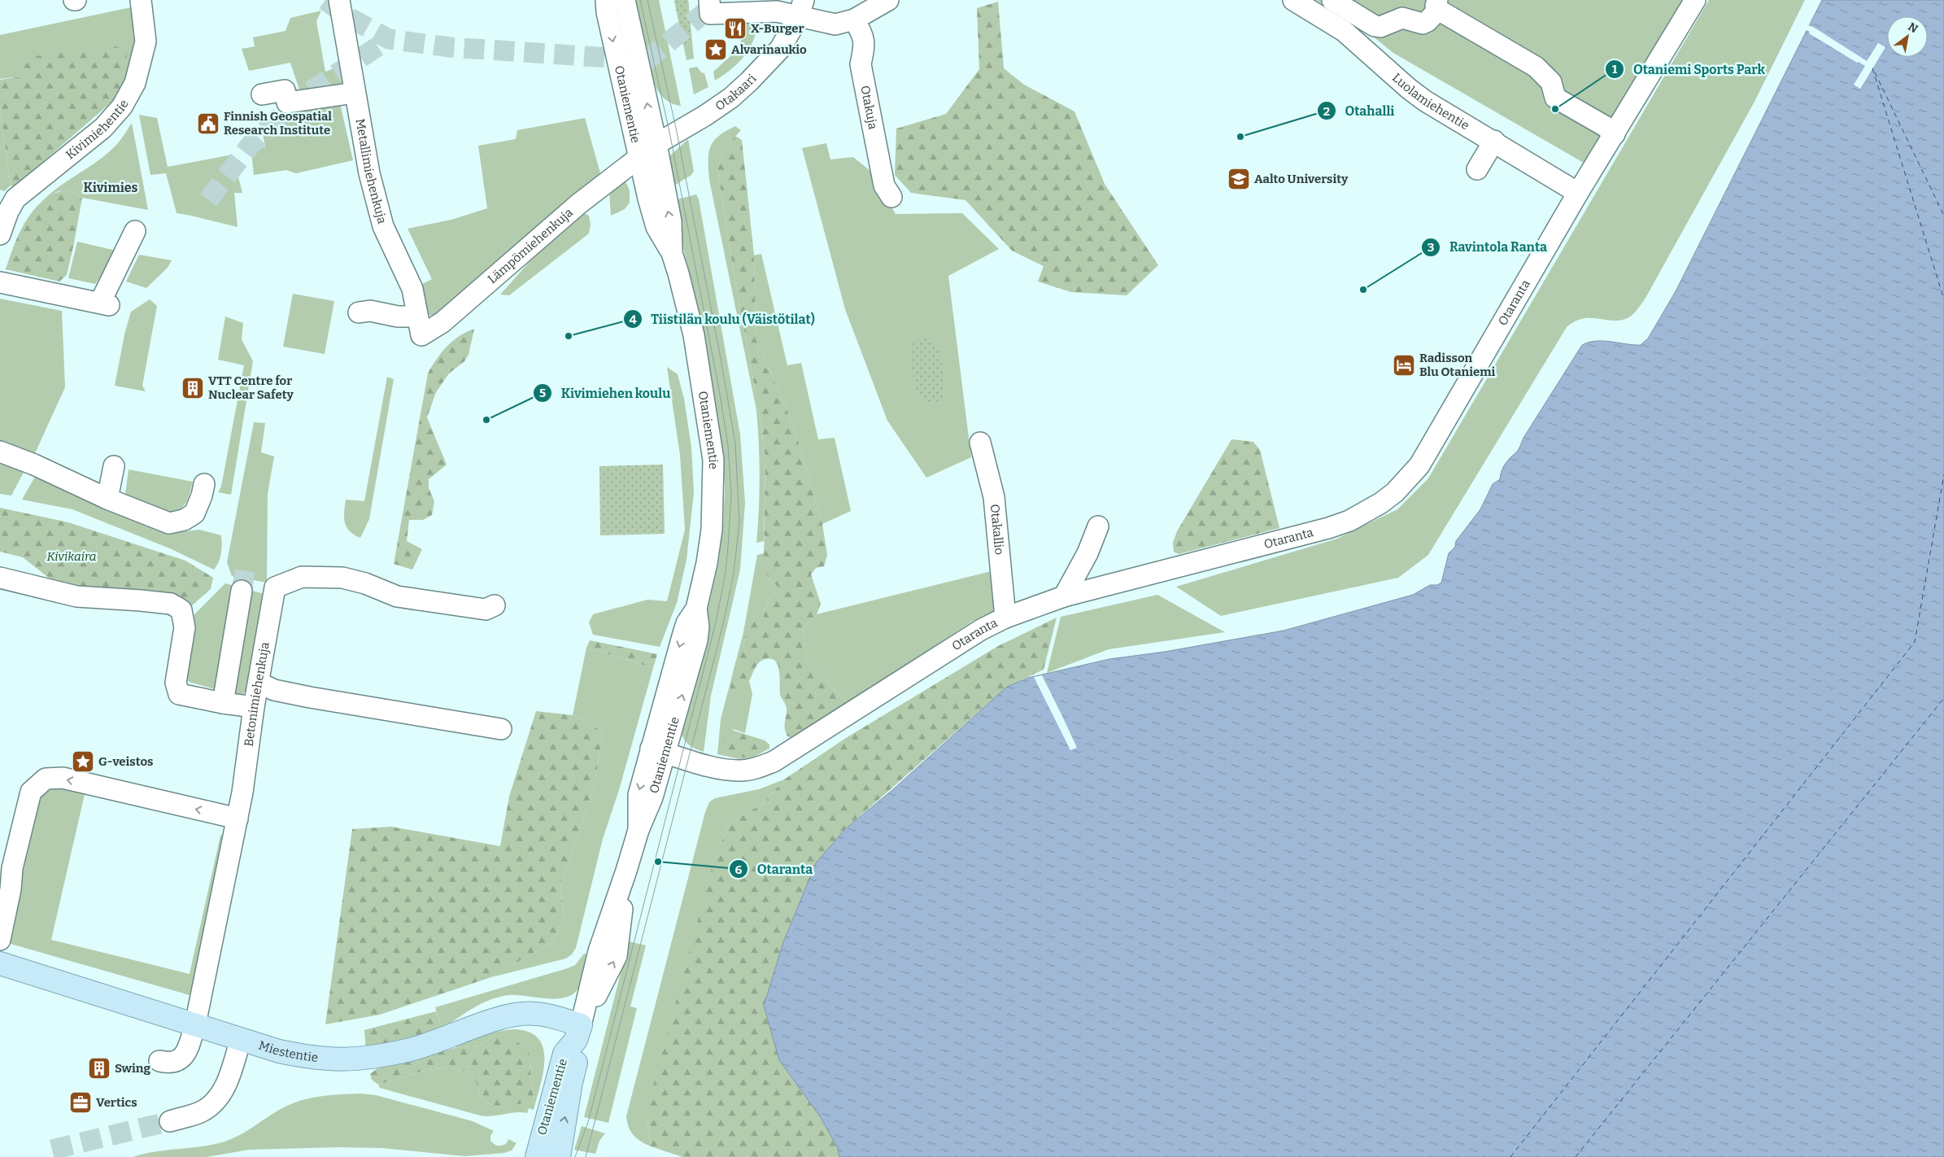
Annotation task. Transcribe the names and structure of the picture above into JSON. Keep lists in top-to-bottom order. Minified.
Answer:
{"streets":{"main road":["Otaniementie","Miestentie"],"street":["Otakaari","Luolamiehentie","Otakuja","Kivimiehentie","Metallimiehenkuja","Lämpömiehenkuja","Otaranta","Otakallio","Betonimiehenkuja"]},"crossings":[["Otakaari","Otaniementie"],["Otakaari","Lämpömiehenkuja"],["Luolamiehentie","Otaranta"],["Otaniementie","Lämpömiehenkuja"],["Otaniementie","Otaranta"],["Otaniementie","Miestentie"],["Metallimiehenkuja","Lämpömiehenkuja"],["Otaranta","Otakallio"],["Betonimiehenkuja","Miestentie"]],"districts":["Kivimies"],"parks":["Kivikaira"],"places":{"restaurant":["X-Burger"],"place":["Alvarinaukio","G-veistos"],"other":["Otaniemi Sports Park","Otahalli","Ravintola Ranta","Tiistilän koulu (Väistötilat)","Kivimiehen koulu","Otaranta"],"public building":["Finnish Geospatial Research Institute"],"school or university":["Aalto University"],"hotel":["Radisson Blu Otaniemi"],"building":["VTT Centre for Nuclear Safety","Swing"],"office":["Vertics"]},"north":"top right"}
